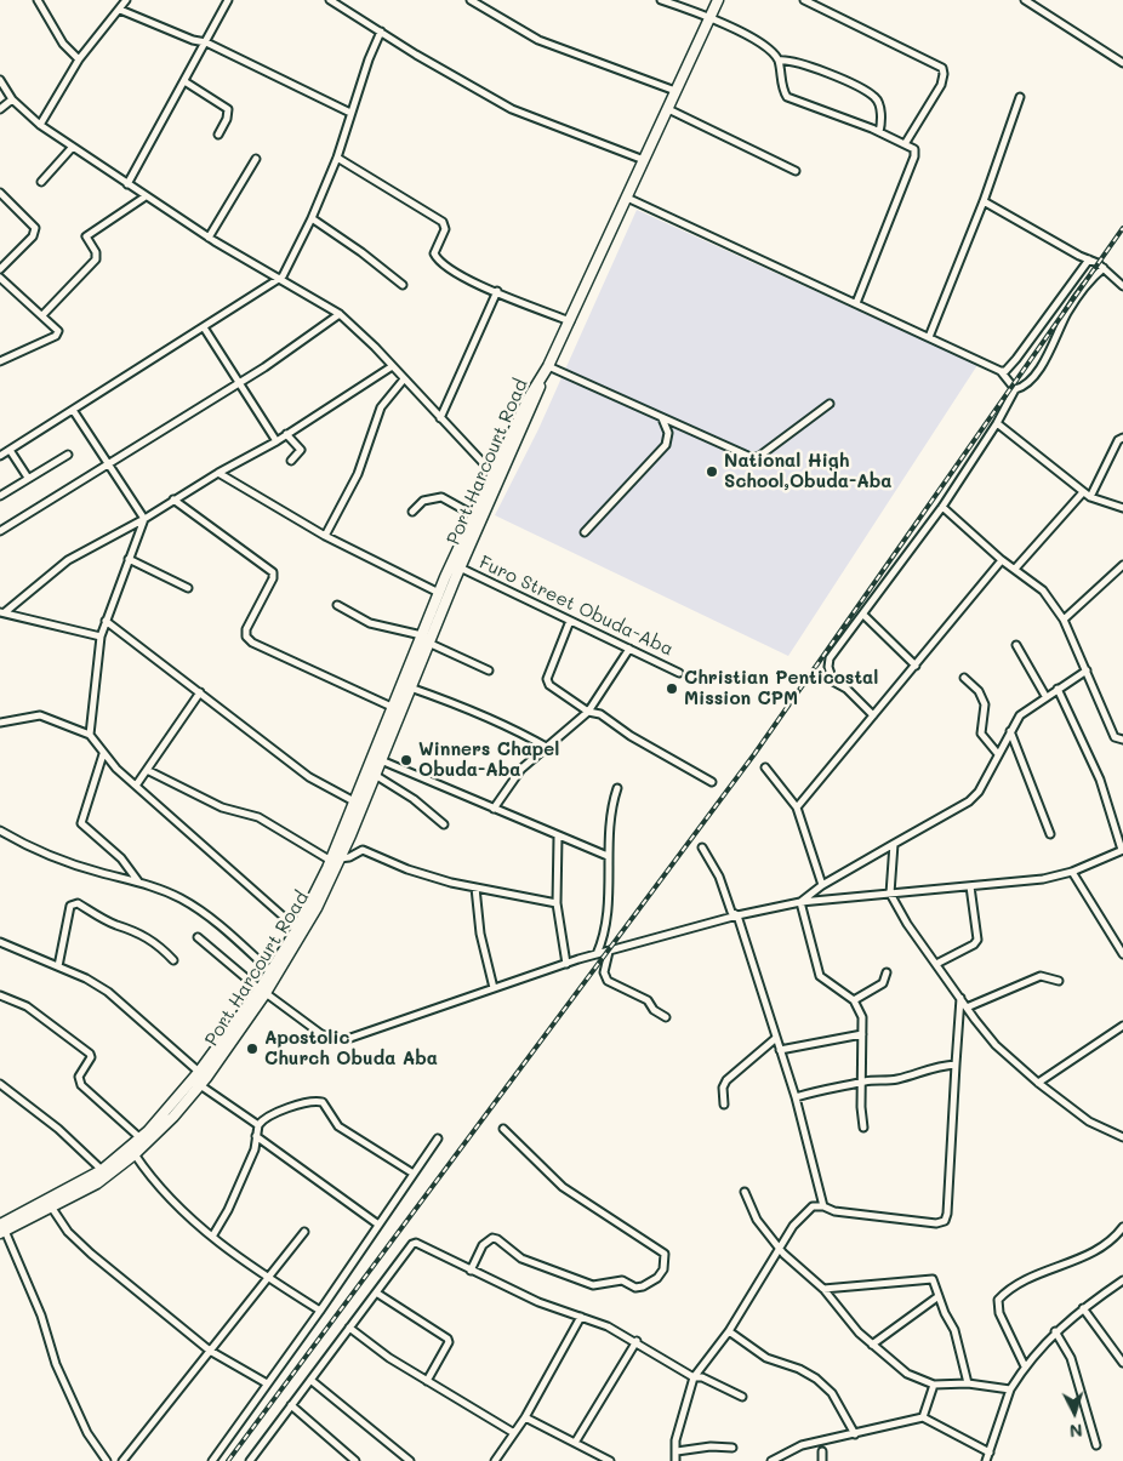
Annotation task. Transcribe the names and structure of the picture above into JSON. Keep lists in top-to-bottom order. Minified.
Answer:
{"streets":{"highway":["Port Harcourt Road"],"street":["Furo Street Obuda-Aba"]},"crossings":[["Port Harcourt Road","Furo Street Obuda-Aba"]],"places":["National High School,Obuda-Aba","Christian Penticostal Mission CPM","Winners Chapel Obuda-Aba","Apostolic Church Obuda Aba"],"north":"bottom"}
